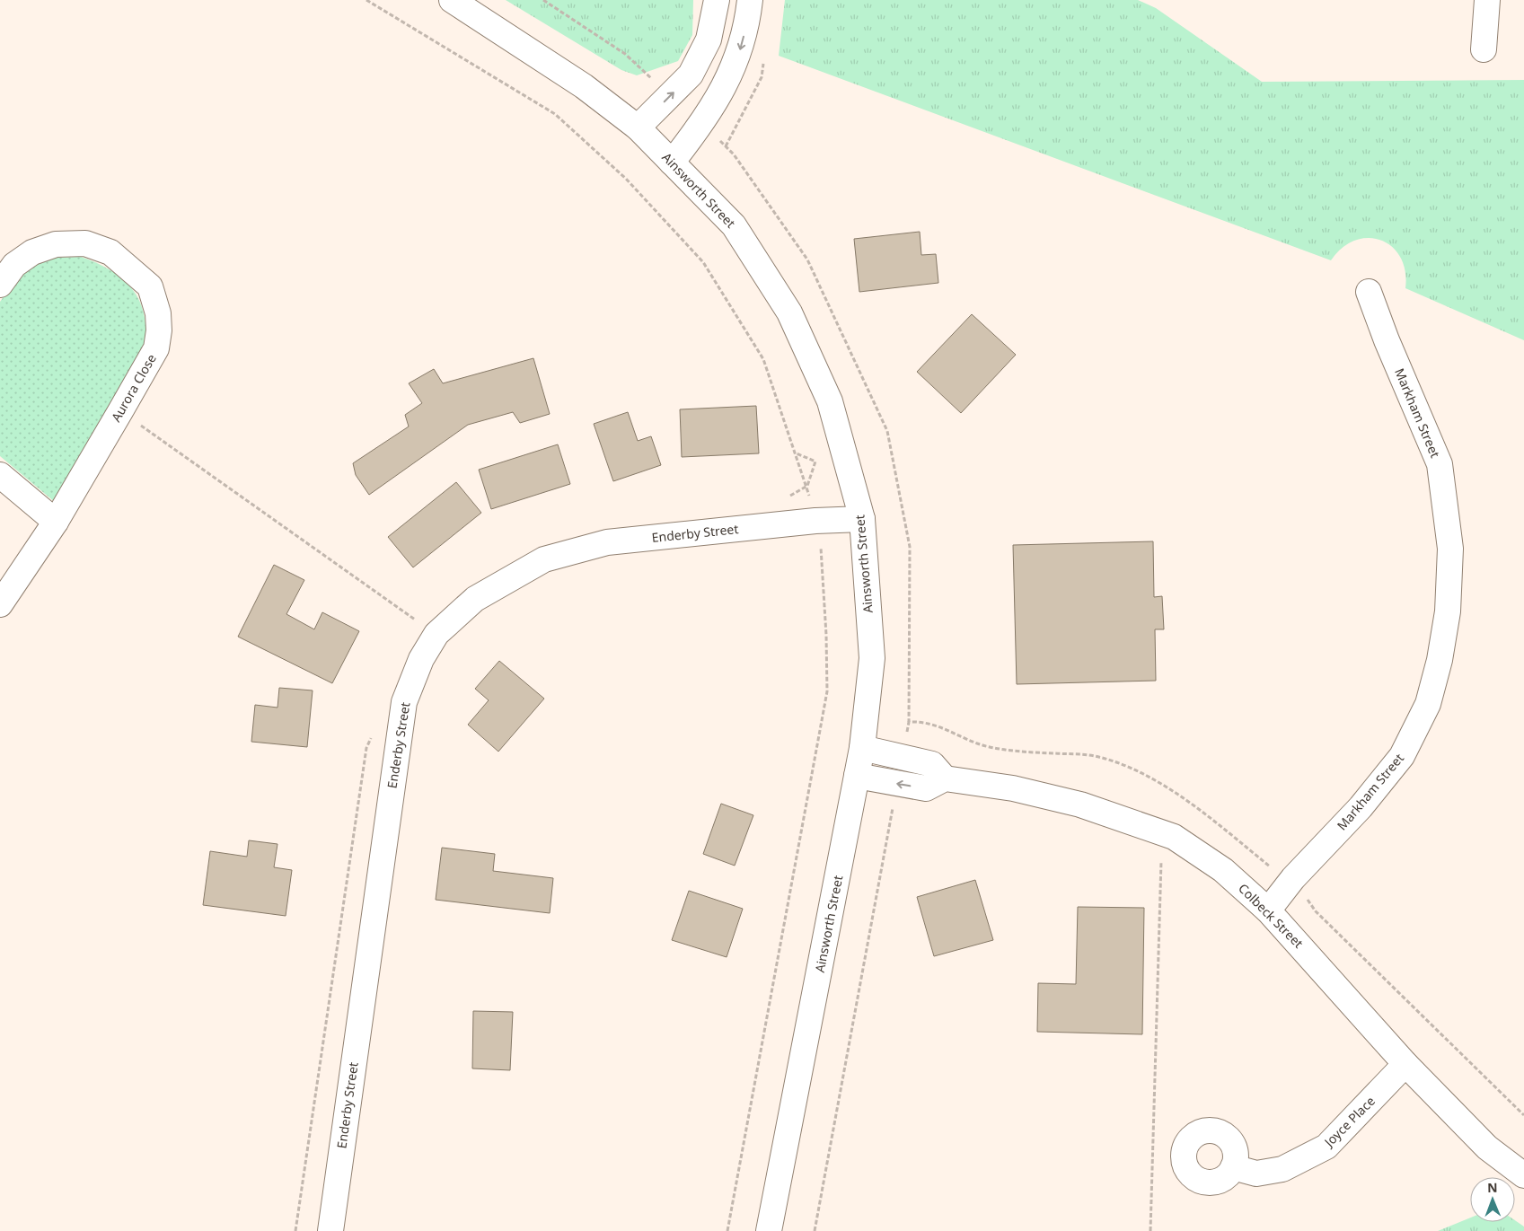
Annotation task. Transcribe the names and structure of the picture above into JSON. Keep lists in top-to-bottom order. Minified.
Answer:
{"streets":{"street":["Ainsworth Street","Aurora Close","Markham Street","Enderby Street","Colbeck Street","Joyce Place"]},"crossings":[["Ainsworth Street","Enderby Street"],["Markham Street","Colbeck Street"],["Colbeck Street","Joyce Place"]],"north":"top"}
